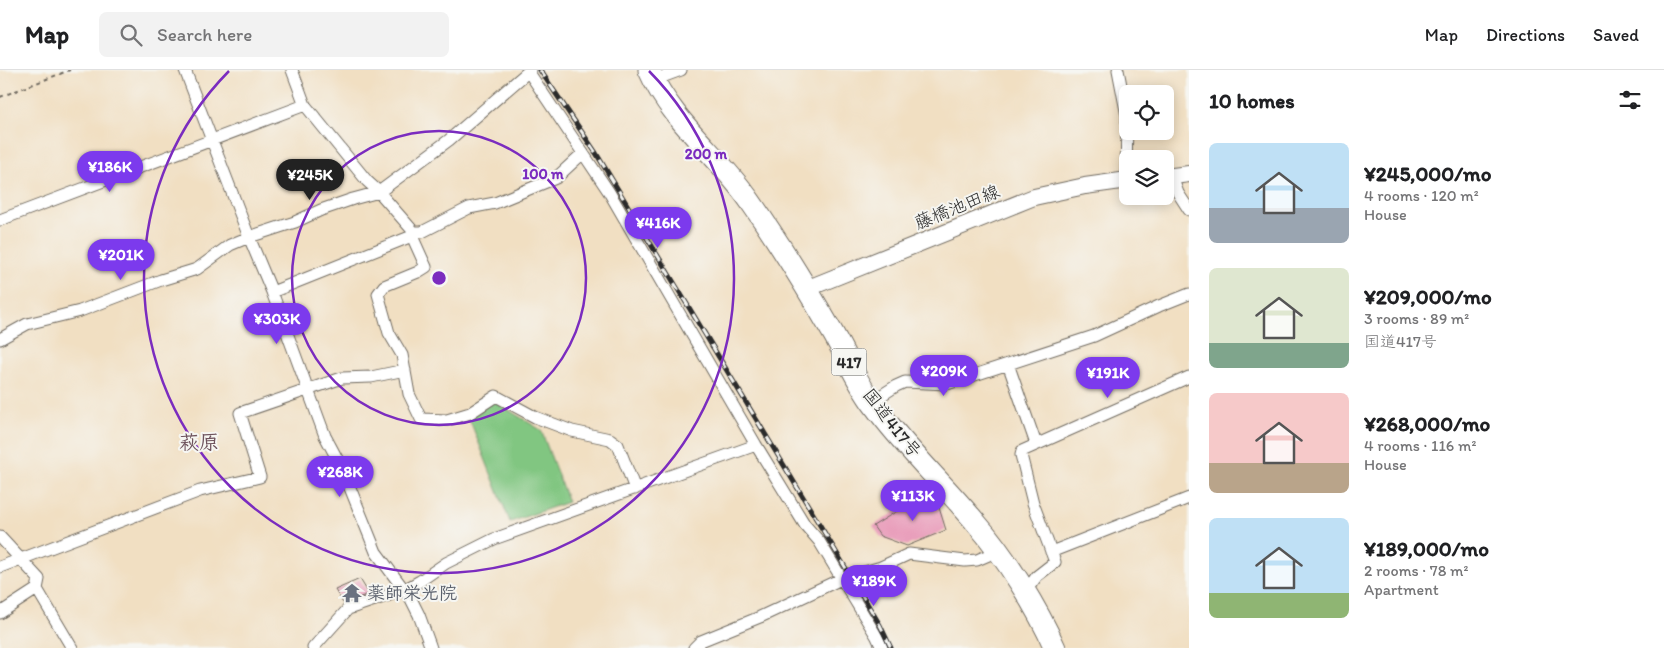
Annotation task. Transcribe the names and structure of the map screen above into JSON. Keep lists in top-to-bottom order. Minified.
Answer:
{"streets":{"highway":["417","国道417号"],"main road":["藤橋池田線"]},"crossings":[["藤橋池田線","国道417号"]],"districts":["萩原"],"places":{"temple":["薬師栄光院"]},"page":{"header":"Map","search":"Search here","nav":["Map","Directions","Saved"],"heading":"10 homes","list":[{"name":"¥245,000/mo","note":"4 rooms · 120 m² · House"},{"name":"¥209,000/mo","note":"3 rooms · 89 m² · 国道417号"},{"name":"¥268,000/mo","note":"4 rooms · 116 m² · House"},{"name":"¥189,000/mo","note":"2 rooms · 78 m² · Apartment"}],"price":["¥186K","¥245K","¥416K","¥201K","¥303K","¥209K","¥191K","¥268K","¥113K","¥189K"]},"rings":["200 m","100 m"]}
